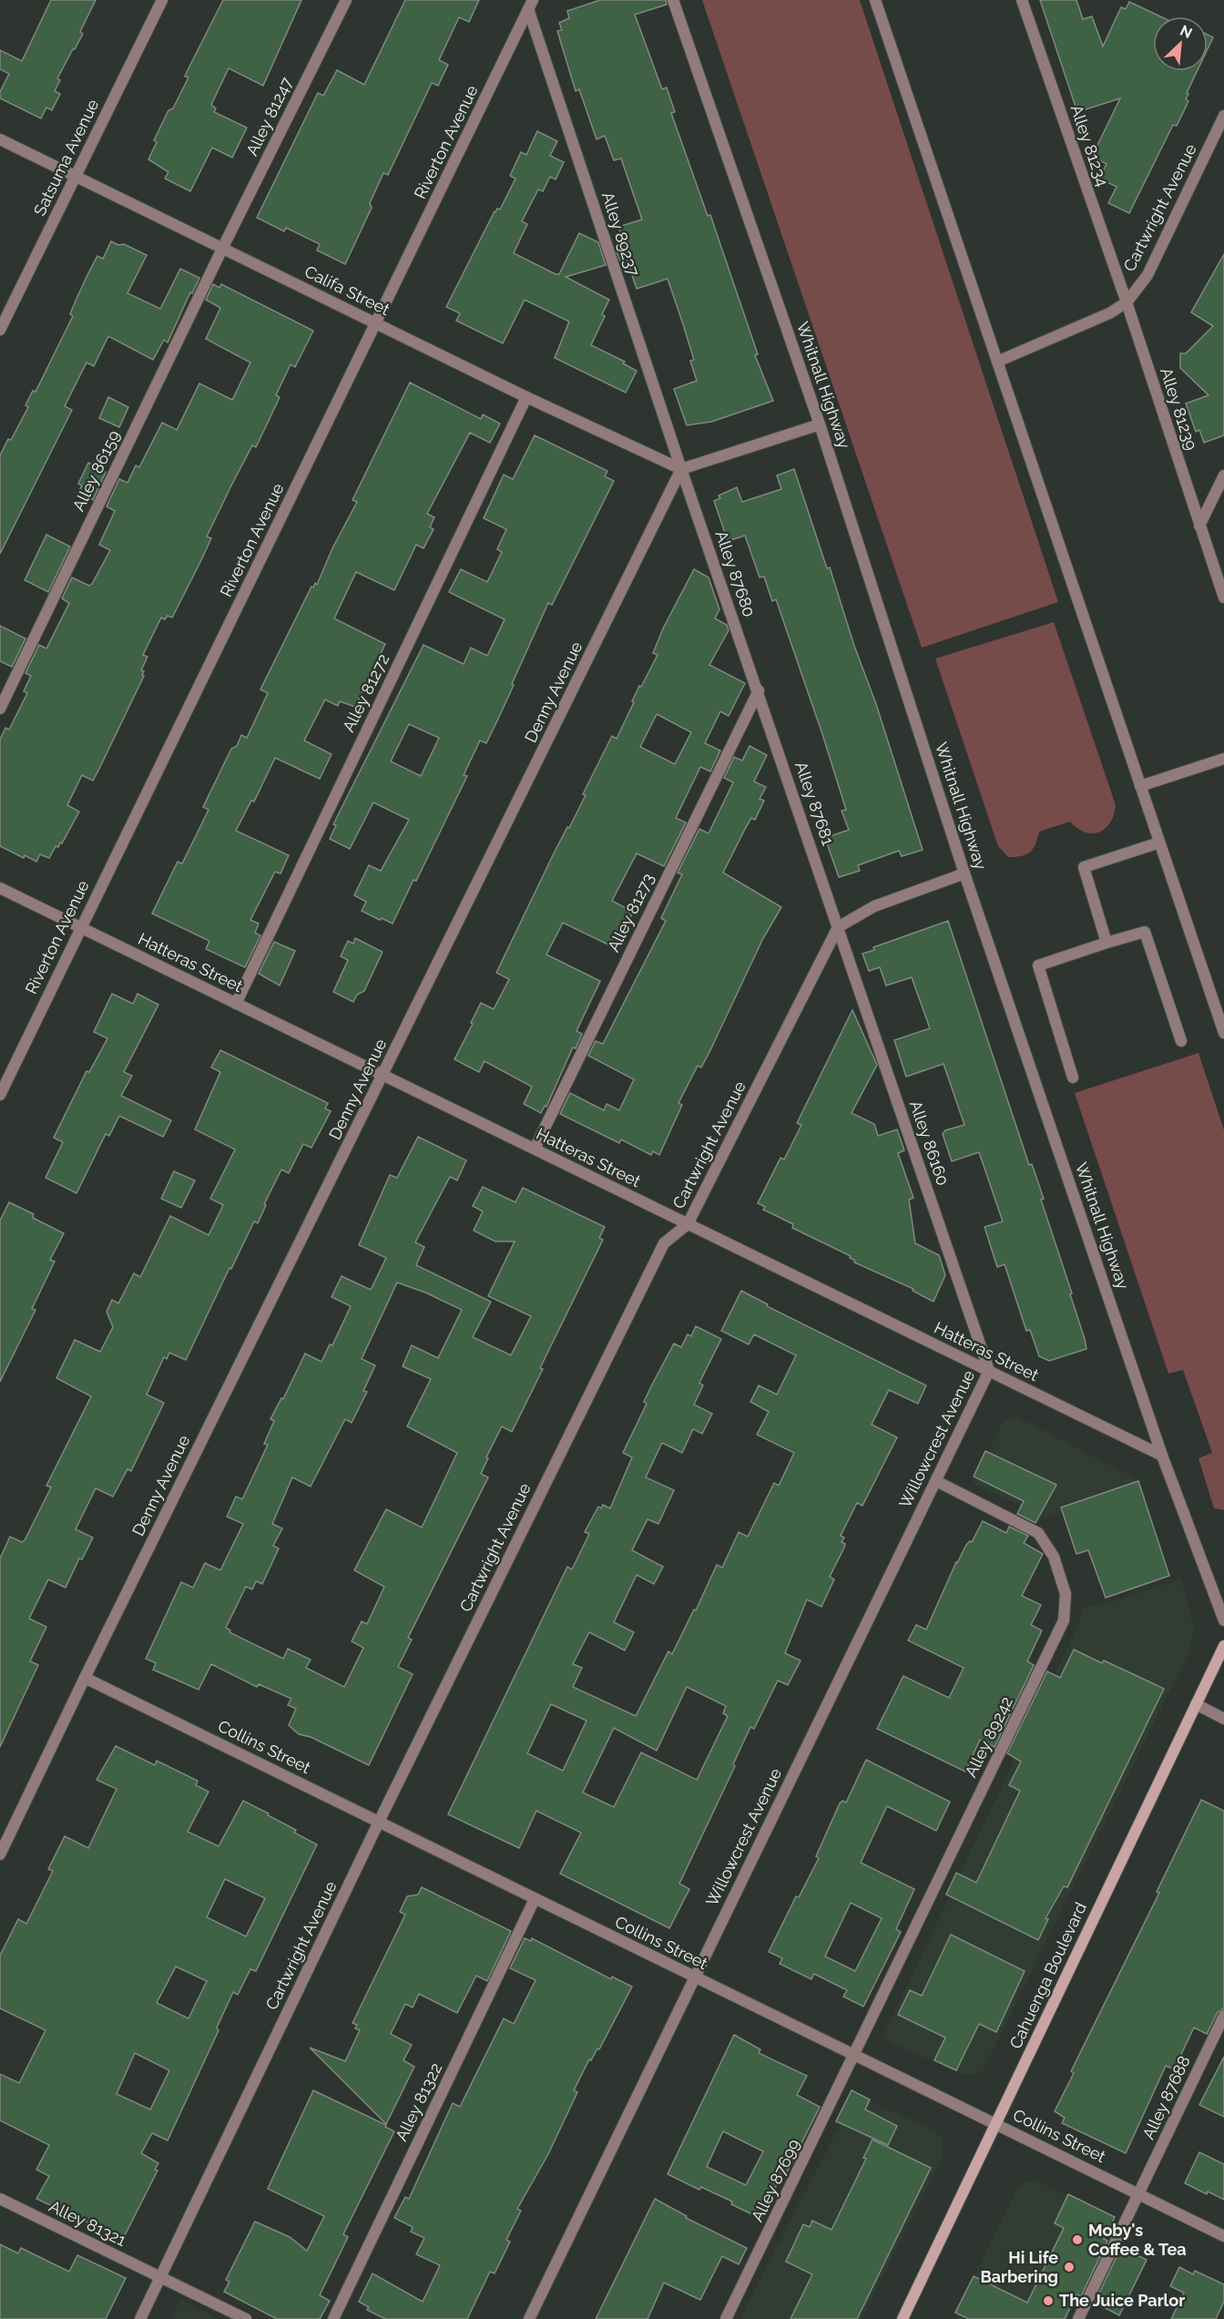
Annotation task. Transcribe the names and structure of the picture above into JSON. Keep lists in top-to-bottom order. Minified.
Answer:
{"streets":{"main road":["Cahuenga Boulevard"],"street":["Alley 81247","Riverton Avenue","Alley 81234","Satsuma Avenue","Cartwright Avenue","Alley 89237","Califa Street","Whitnall Highway","Alley 81239","Alley 86159","Alley 87680","Denny Avenue","Alley 81272","Alley 87681","Alley 81273","Hatteras Street","Alley 86160","Willowcrest Avenue","Alley 89242","Collins Street","Alley 87688","Alley 81322","Alley 87699","Alley 81321"]},"crossings":[["Alley 81247","Califa Street"],["Alley 81247","Alley 86159"],["Riverton Avenue","Alley 89237"],["Riverton Avenue","Califa Street"],["Riverton Avenue","Hatteras Street"],["Alley 81234","Cartwright Avenue"],["Alley 81234","Alley 81239"],["Satsuma Avenue","Califa Street"],["Cartwright Avenue","Alley 81239"],["Cartwright Avenue","Alley 87681"],["Cartwright Avenue","Hatteras Street"],["Cartwright Avenue","Alley 86160"],["Cartwright Avenue","Collins Street"],["Cartwright Avenue","Alley 81321"],["Alley 89237","Califa Street"],["Alley 89237","Alley 87680"],["Alley 89237","Denny Avenue"],["Califa Street","Alley 86159"],["Califa Street","Alley 87680"],["Califa Street","Denny Avenue"],["Califa Street","Alley 81272"],["Whitnall Highway","Hatteras Street"],["Alley 87680","Denny Avenue"],["Alley 87680","Alley 87681"],["Alley 87680","Alley 81273"],["Denny Avenue","Hatteras Street"],["Denny Avenue","Collins Street"],["Alley 81272","Hatteras Street"],["Alley 87681","Alley 81273"],["Alley 87681","Alley 86160"],["Alley 81273","Hatteras Street"],["Hatteras Street","Alley 86160"],["Hatteras Street","Willowcrest Avenue"],["Alley 86160","Willowcrest Avenue"],["Willowcrest Avenue","Alley 89242"],["Willowcrest Avenue","Collins Street"],["Alley 89242","Collins Street"],["Alley 89242","Alley 87699"],["Collins Street","Cahuenga Boulevard"],["Collins Street","Alley 87688"],["Collins Street","Alley 81322"],["Collins Street","Alley 87699"]],"places":["Moby's Coffee & Tea","Hi Life Barbering","The Juice Parlor"],"north":"top right"}
